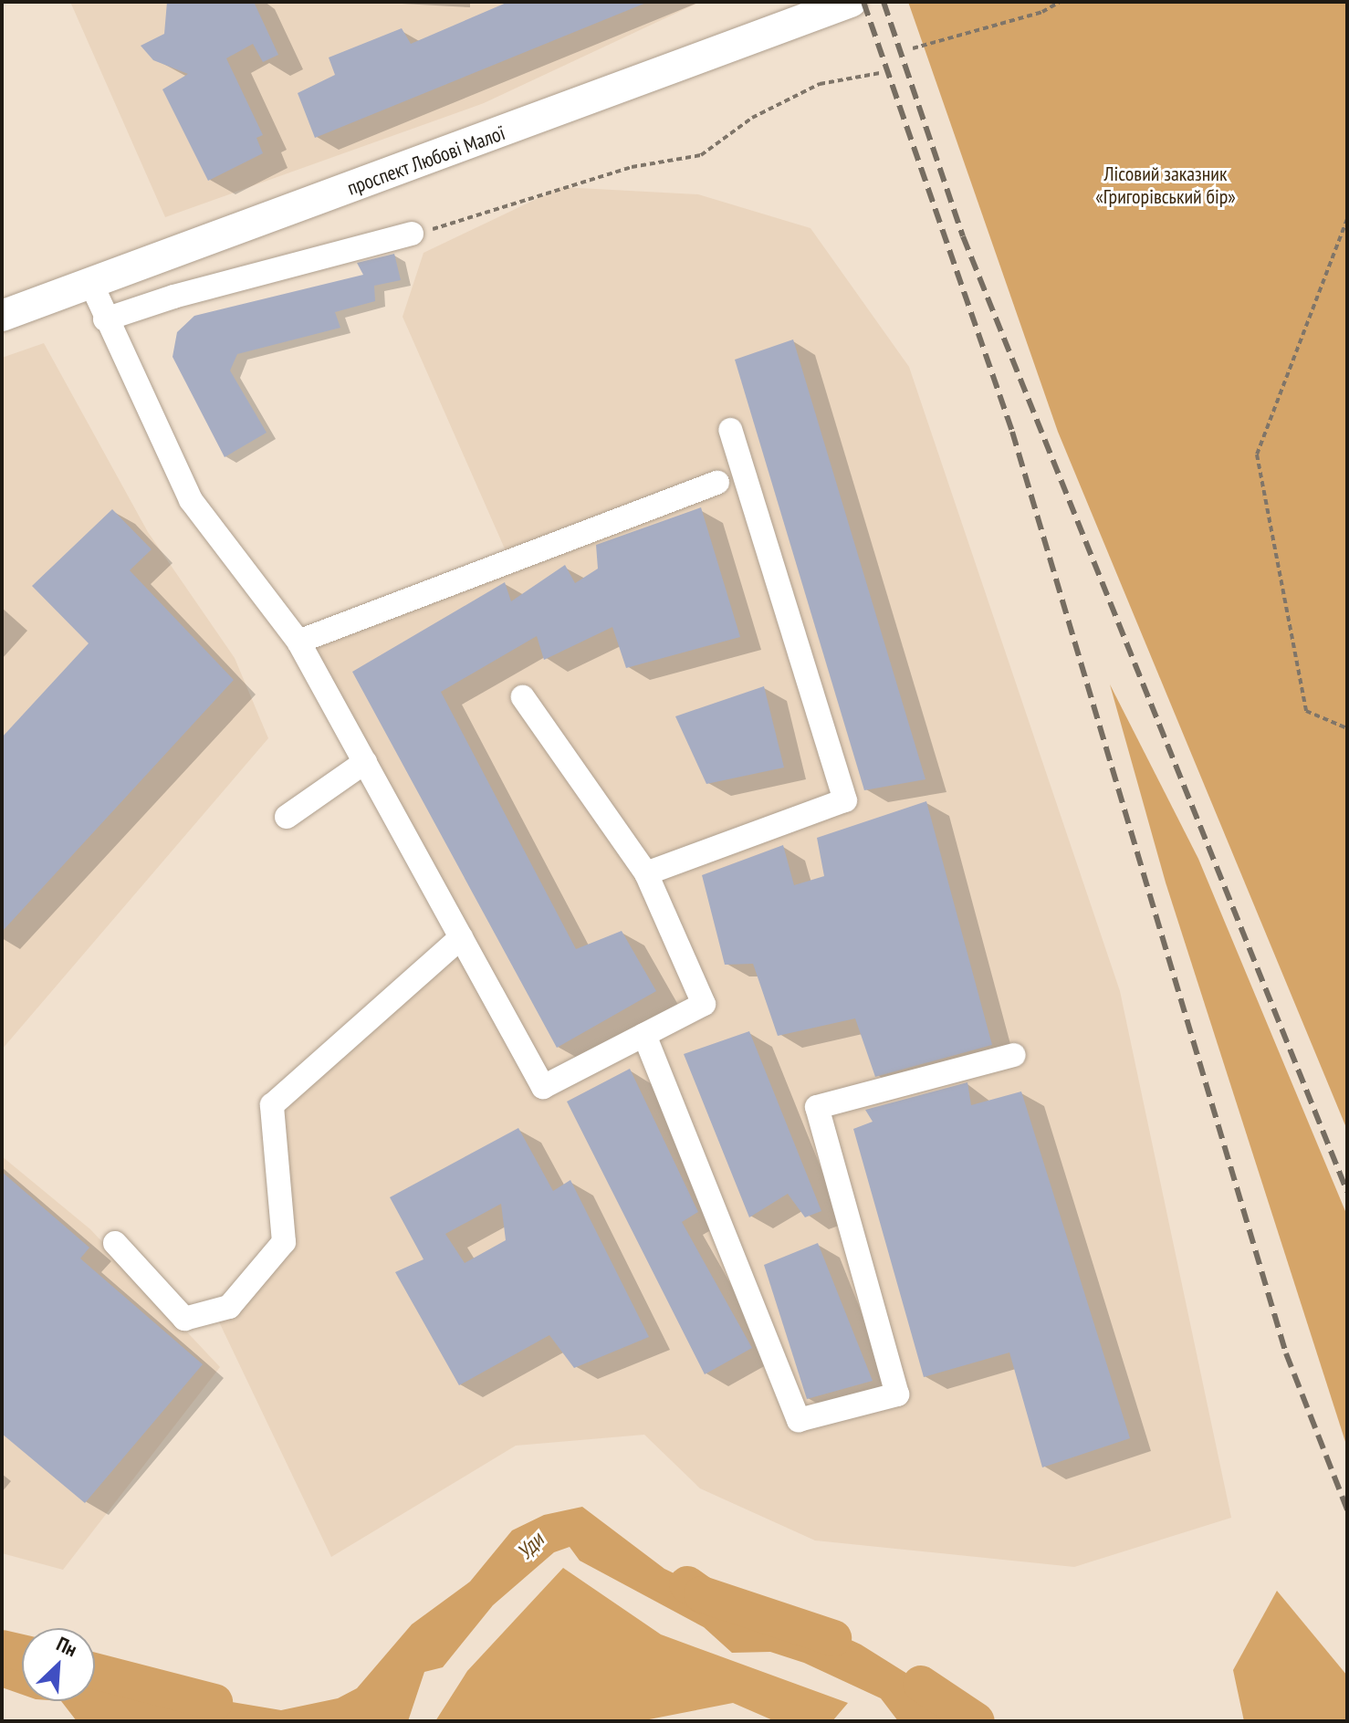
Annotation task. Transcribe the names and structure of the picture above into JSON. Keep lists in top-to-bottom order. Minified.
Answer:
{"streets":{"main road":["проспект Любові Малої"]},"water":["Уди"],"parks":["Лісовий заказник «Григорівський бір»"],"north":"top right"}
